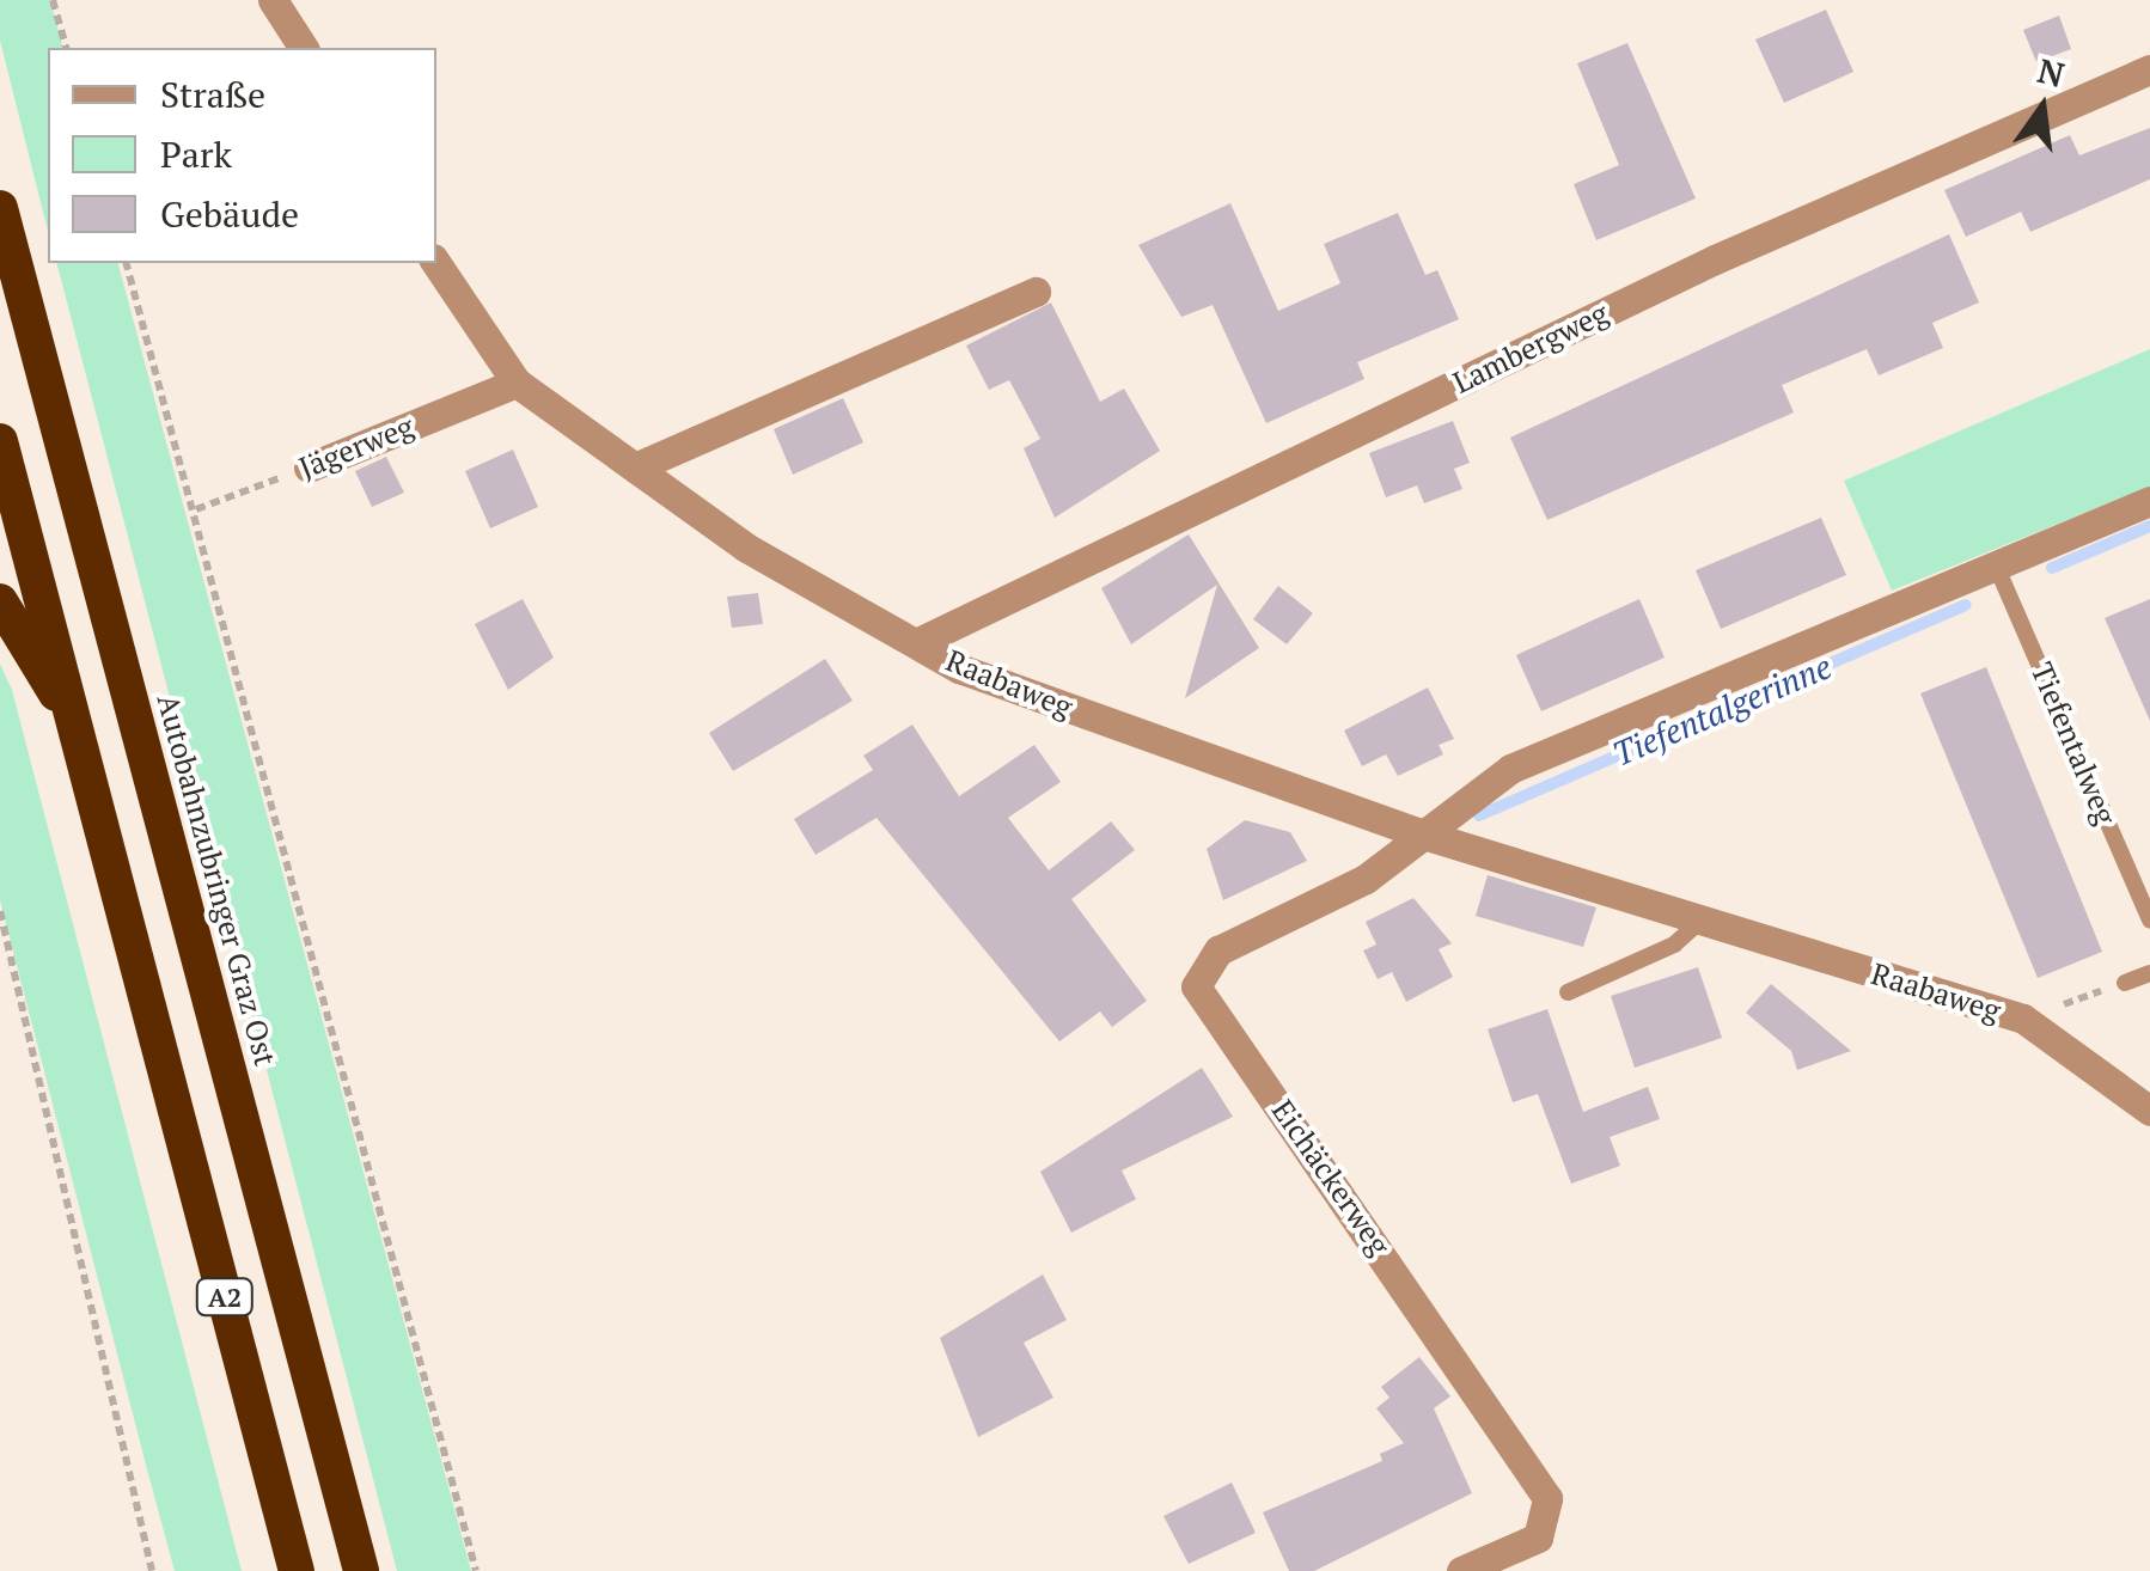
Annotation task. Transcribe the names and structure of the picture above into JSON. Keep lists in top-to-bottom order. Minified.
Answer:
{"streets":{"highway":["Autobahnzubringer Graz Ost","A2"],"street":["Lambergweg","Jägerweg","Raabaweg","Eichäckerweg"],"lane":["Tiefentalweg"]},"crossings":[["Lambergweg","Raabaweg"],["Jägerweg","Raabaweg"],["Raabaweg","Eichäckerweg"]],"water":["Tiefentalgerinne"],"legend":["Straße","Park","Gebäude"],"north":"top"}
